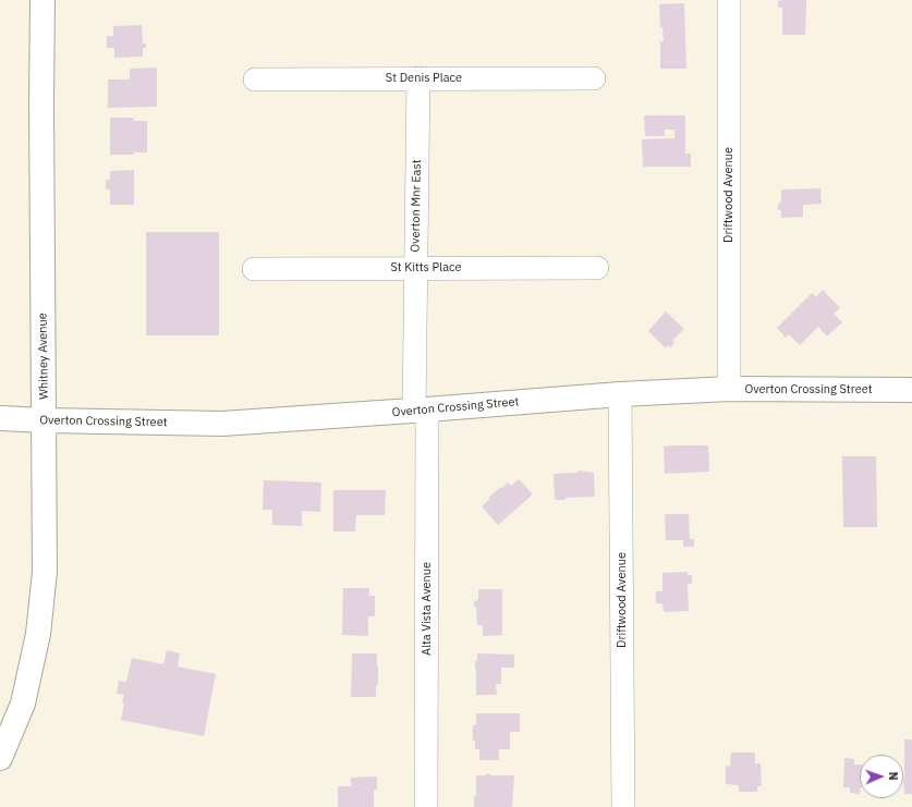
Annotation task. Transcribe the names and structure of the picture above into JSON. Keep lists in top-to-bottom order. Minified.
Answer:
{"streets":{"main road":["Whitney Avenue","Overton Crossing Street"],"street":["St Denis Place","Driftwood Avenue","Overton Mnr East","St Kitts Place","Alta Vista Avenue"]},"crossings":[["St Denis Place","Overton Mnr East"],["Driftwood Avenue","Overton Crossing Street"],["Overton Mnr East","St Kitts Place"],["Overton Mnr East","Overton Crossing Street"],["Overton Mnr East","Alta Vista Avenue"],["Whitney Avenue","Overton Crossing Street"],["Overton Crossing Street","Alta Vista Avenue"]],"north":"right"}
